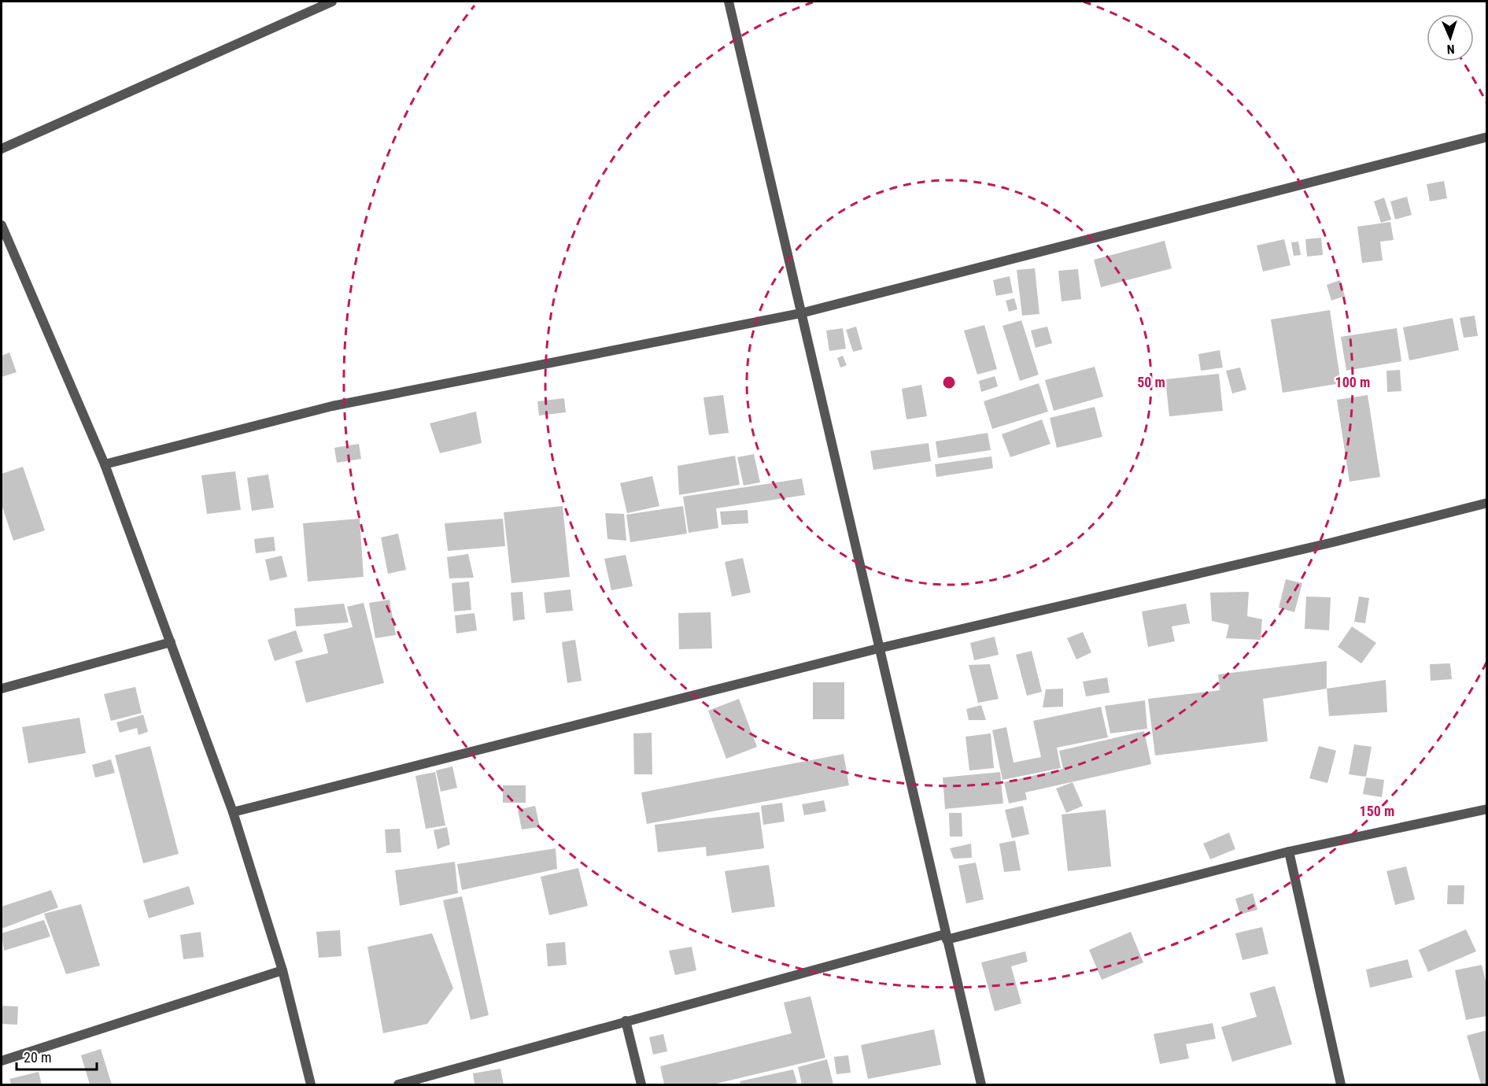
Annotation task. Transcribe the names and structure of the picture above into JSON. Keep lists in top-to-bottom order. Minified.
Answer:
{"scale_bar":"20 m","north":"bottom","rings":["50 m","100 m","150 m"]}
